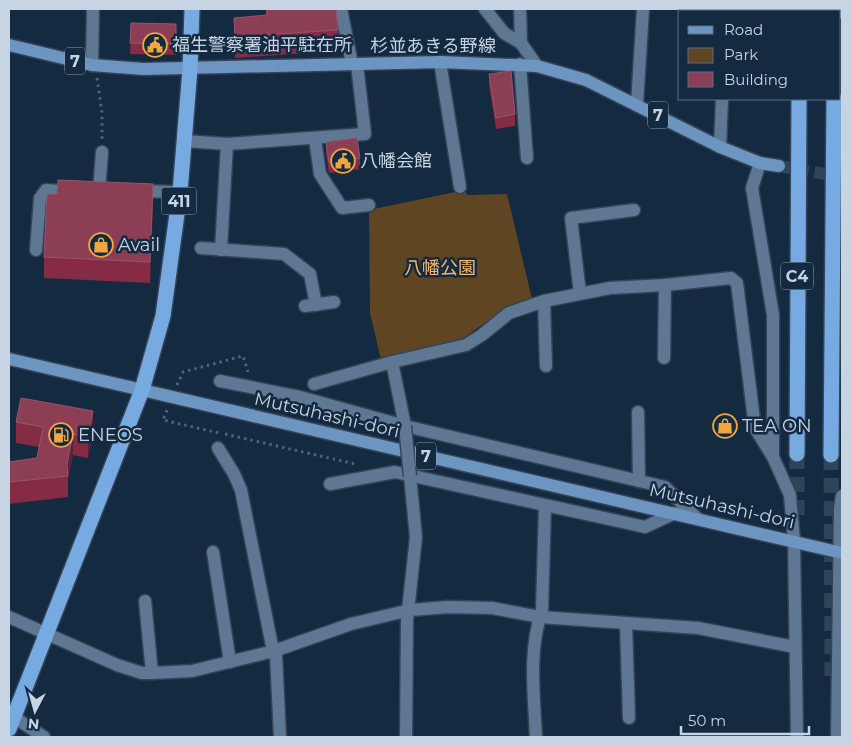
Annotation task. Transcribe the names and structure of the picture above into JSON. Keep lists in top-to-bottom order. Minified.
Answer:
{"streets":{"highway":["411","C4"],"main road":["杉並あきる野線","7","Mutsuhashi-dori"]},"crossings":[["杉並あきる野線","411"],["411","Mutsuhashi-dori"]],"parks":["八幡公園"],"places":{"public building":["福生警察署油平駐在所","八幡会館"],"shop":["Avail","TEA ON"],"fuel station":["ENEOS"]},"legend":["Road","Park","Building"],"scale_bar":"50 m","north":"bottom"}
